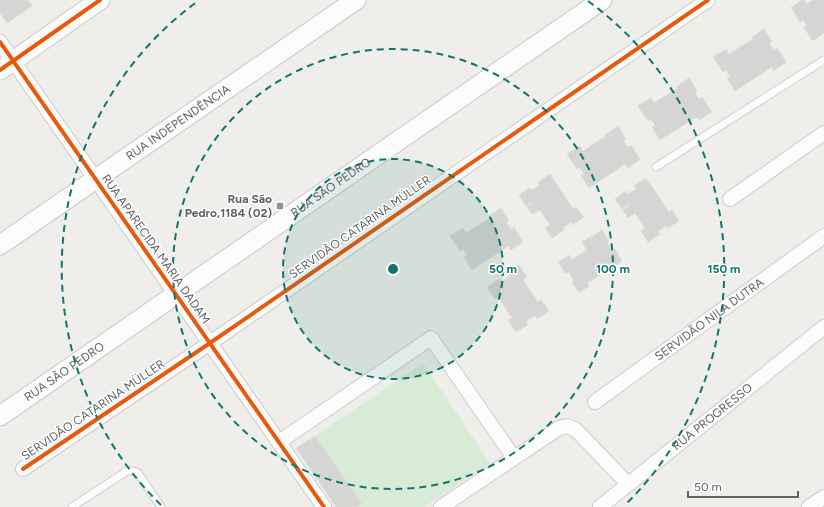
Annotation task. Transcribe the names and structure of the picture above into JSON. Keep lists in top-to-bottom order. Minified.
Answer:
{"streets":{"street":["RUA INDEPENDÊNCIA","RUA SÃO PEDRO","SERVIDÃO CATARINA MÜLLER","RUA APARECIDA MARIA DADAM","SERVIDÃO NILA DUTRA","RUA PROGRESSO"]},"crossings":[["RUA INDEPENDÊNCIA","RUA APARECIDA MARIA DADAM"],["RUA SÃO PEDRO","RUA APARECIDA MARIA DADAM"],["SERVIDÃO CATARINA MÜLLER","RUA APARECIDA MARIA DADAM"]],"places":{"transit":["Rua São Pedro,1184 (02)"]},"scale_bar":"50 m","rings":["50 m","100 m","150 m"]}
